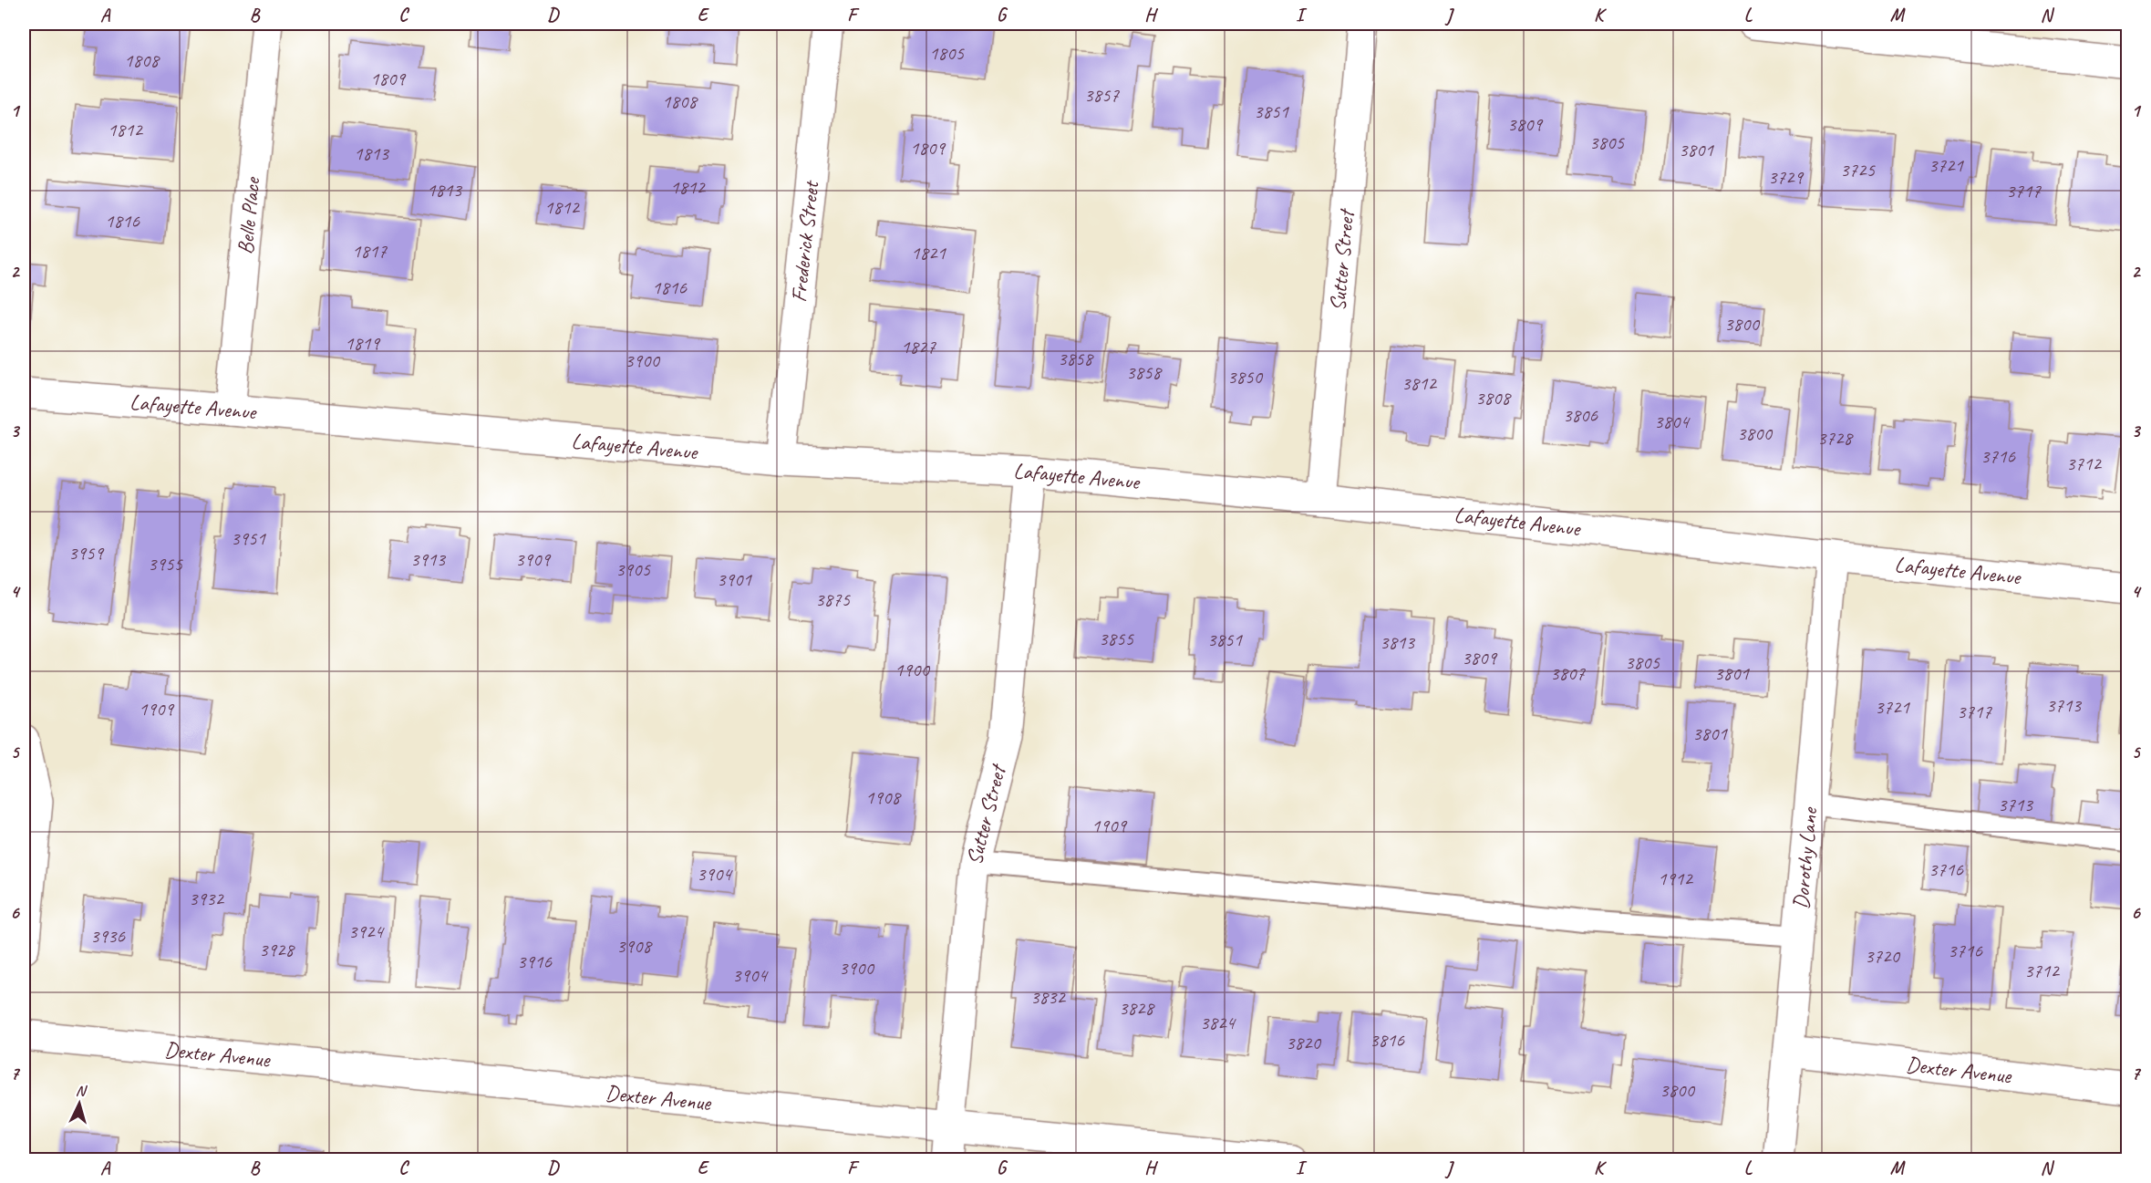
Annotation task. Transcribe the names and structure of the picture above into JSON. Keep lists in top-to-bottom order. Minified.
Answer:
{"streets":{"street":["Belle Place","Frederick Street","Sutter Street","Lafayette Avenue","Dorothy Lane","Dexter Avenue"]},"crossings":[["Belle Place","Lafayette Avenue"],["Frederick Street","Lafayette Avenue"],["Sutter Street","Lafayette Avenue"],["Sutter Street","Dexter Avenue"],["Lafayette Avenue","Dorothy Lane"],["Dorothy Lane","Dexter Avenue"]],"house_numbers":["1805","1808","1809","3857","1808","3851","3809","1812","3805","1809","3801","1813","3721","3725","3729","1812","1813","3717","1812","1816","1817","1821","1816","3800","1819","1827","3858","3900","3858","3850","3812","3808","3806","3804","3800","3728","3716","3712","3951","3959","3913","3909","3955","3905","3901","3875","3855","3851","3813","3809","3805","1900","3807","3801","3713","3721","1909","3717","3801","1908","3713","1909","3716","3904","1912","3932","3924","3936","3908","3928","3716","3720","3916","3900","3712","3904","3832","3828","3824","3816","3820","3800"],"north":"top","grid":{"columns":["A","B","C","D","E","F","G","H","I","J","K","L","M","N"],"rows":["1","2","3","4","5","6","7"]}}
